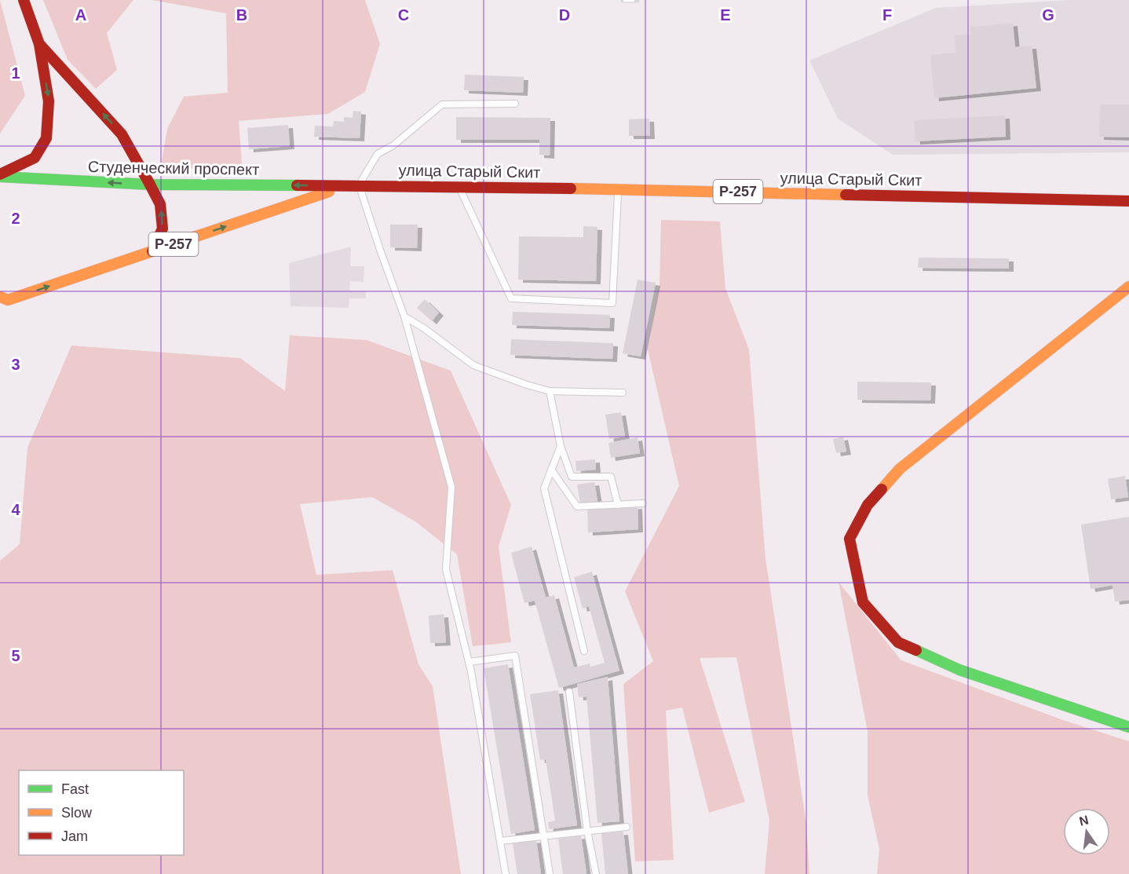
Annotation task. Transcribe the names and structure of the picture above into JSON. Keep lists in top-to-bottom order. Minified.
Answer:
{"streets":{"main road":["Студенческий проспект","улица Старый Скит","Р-257"]},"crossings":[["Студенческий проспект","улица Старый Скит"],["Студенческий проспект","Р-257"],["улица Старый Скит","Р-257"]],"legend":["Fast","Slow","Jam"],"north":"top","grid":{"columns":["A","B","C","D","E","F","G"],"rows":["1","2","3","4","5"]}}
